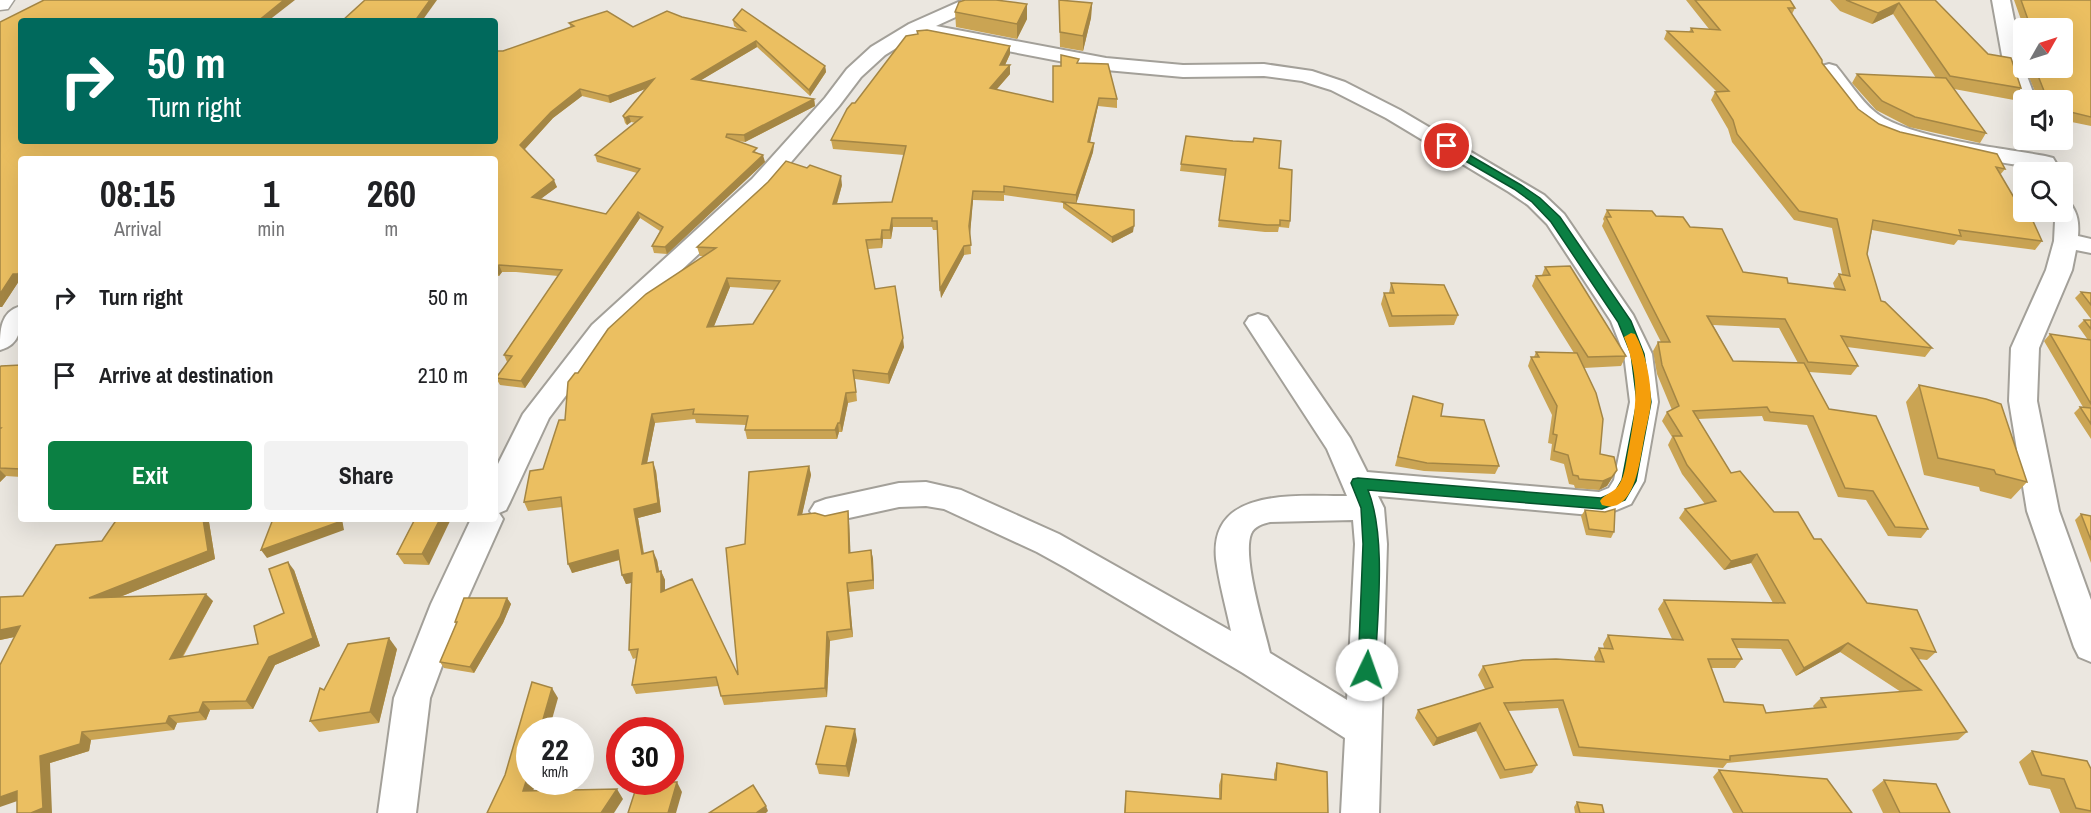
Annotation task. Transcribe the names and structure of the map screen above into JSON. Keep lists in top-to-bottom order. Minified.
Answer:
{"north":"top right","page":{"turn":["50 m","Turn right"],"eta":["08:15","Arrival","1","min","260","m"],"list":[{"name":"Turn right","value":"50 m"},{"name":"Arrive at destination","value":"210 m"}],"buttons":["Exit","Share"],"speed":"22 km/h","limit":"30"}}
